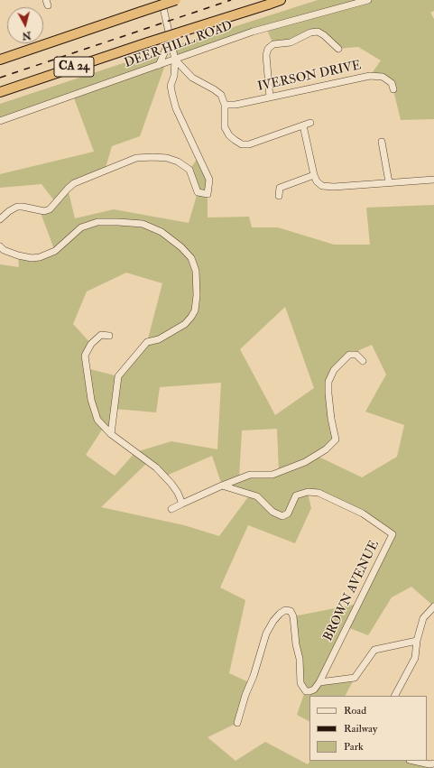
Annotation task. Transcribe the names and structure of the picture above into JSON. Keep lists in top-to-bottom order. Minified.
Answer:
{"streets":{"highway":["CA 24"],"street":["DEER HILL ROAD","IVERSON DRIVE","BROWN AVENUE"]},"legend":["Road","Railway","Park"],"north":"bottom"}
